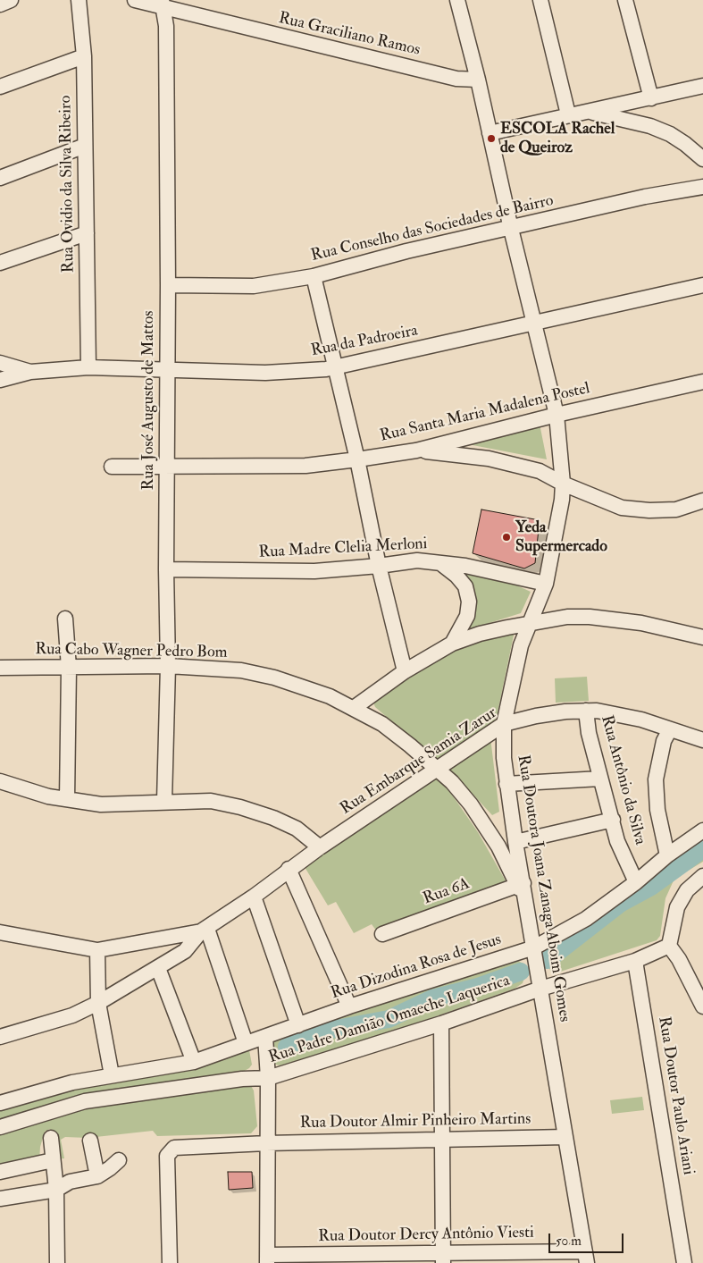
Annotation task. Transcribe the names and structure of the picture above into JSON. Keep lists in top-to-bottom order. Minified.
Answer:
{"streets":{"street":["Rua Graciliano Ramos","Rua Ovidio da Silva Ribeiro","Rua Conselho das Sociedades de Bairro","Rua da Padroeira","Rua José Augusto de Mattos","Rua Santa Maria Madalena Postel","Rua Madre Clelia Merloni","Rua Cabo Wagner Pedro Bom","Rua Embarque Samia Zarur","Rua Antônio da Silva","Rua Doutora Joana Zanaga Aboim Gomes","Rua 6A","Rua Dizodina Rosa de Jesus","Rua Padre Damião Omaeche Laquerica","Rua Doutor Paulo Ariani","Rua Doutor Almir Pinheiro Martins","Rua Doutor Dercy Antônio Viesti"]},"crossings":[["Rua Graciliano Ramos","Rua José Augusto de Mattos"],["Rua Graciliano Ramos","Rua Doutora Joana Zanaga Aboim Gomes"],["Rua Ovidio da Silva Ribeiro","Rua da Padroeira"],["Rua Conselho das Sociedades de Bairro","Rua José Augusto de Mattos"],["Rua Conselho das Sociedades de Bairro","Rua Doutora Joana Zanaga Aboim Gomes"],["Rua da Padroeira","Rua José Augusto de Mattos"],["Rua da Padroeira","Rua Doutora Joana Zanaga Aboim Gomes"],["Rua José Augusto de Mattos","Rua Santa Maria Madalena Postel"],["Rua José Augusto de Mattos","Rua Madre Clelia Merloni"],["Rua José Augusto de Mattos","Rua Cabo Wagner Pedro Bom"],["Rua Santa Maria Madalena Postel","Rua Doutora Joana Zanaga Aboim Gomes"],["Rua Madre Clelia Merloni","Rua Doutora Joana Zanaga Aboim Gomes"],["Rua Cabo Wagner Pedro Bom","Rua Embarque Samia Zarur"],["Rua Cabo Wagner Pedro Bom","Rua Doutora Joana Zanaga Aboim Gomes"],["Rua Cabo Wagner Pedro Bom","Rua 6A"],["Rua Embarque Samia Zarur","Rua Antônio da Silva"],["Rua Embarque Samia Zarur","Rua Doutora Joana Zanaga Aboim Gomes"],["Rua Antônio da Silva","Rua Dizodina Rosa de Jesus"],["Rua Doutora Joana Zanaga Aboim Gomes","Rua 6A"],["Rua Doutora Joana Zanaga Aboim Gomes","Rua Dizodina Rosa de Jesus"],["Rua Doutora Joana Zanaga Aboim Gomes","Rua Padre Damião Omaeche Laquerica"],["Rua Doutora Joana Zanaga Aboim Gomes","Rua Doutor Almir Pinheiro Martins"],["Rua Doutora Joana Zanaga Aboim Gomes","Rua Doutor Dercy Antônio Viesti"],["Rua Padre Damião Omaeche Laquerica","Rua Doutor Paulo Ariani"],["Rua Padre Damião Omaeche Laquerica","Rua Doutor Almir Pinheiro Martins"],["Rua Padre Damião Omaeche Laquerica","Rua Doutor Dercy Antônio Viesti"]],"places":["ESCOLA Rachel de Queiroz","Yeda Supermercado"],"scale_bar":"50 m"}
